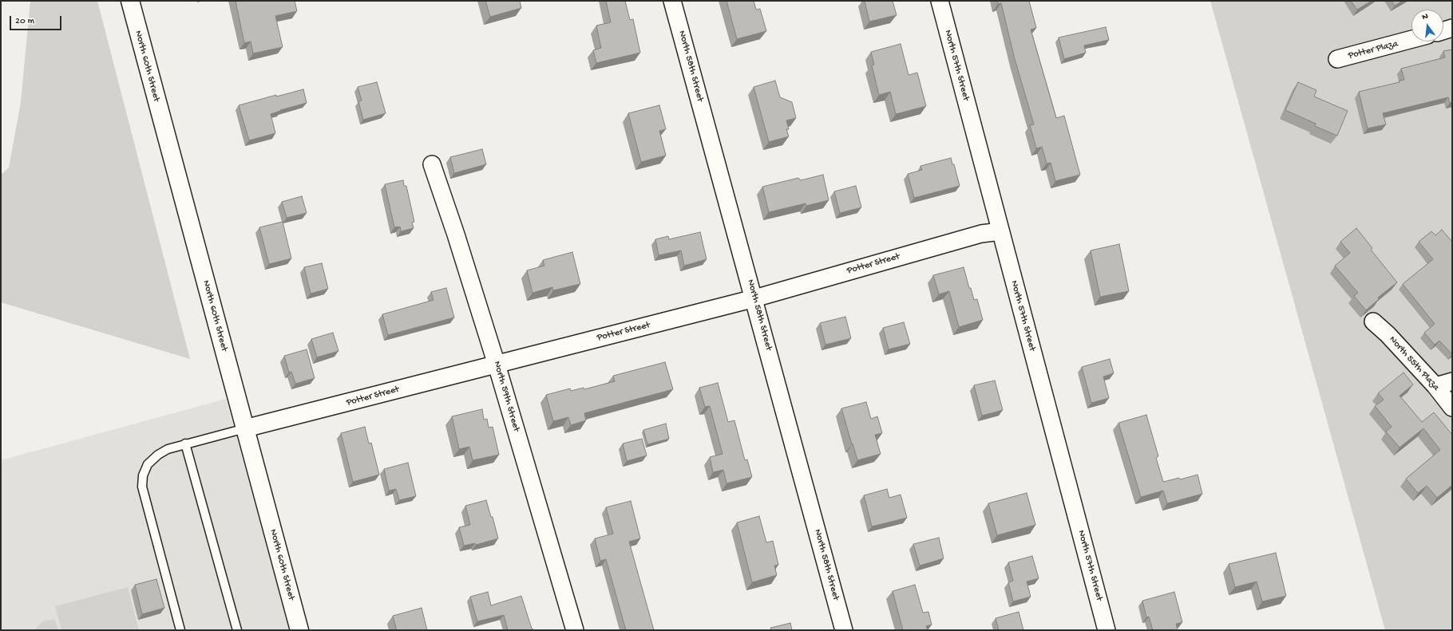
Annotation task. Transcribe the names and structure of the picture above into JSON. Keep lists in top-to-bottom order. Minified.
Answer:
{"streets":{"main road":["North 60th Street"],"street":["Potter Plaza","North 57th Street","North 58th Street","Potter Street","North 55th Plaza","North 59th Street"]},"crossings":[["North 57th Street","Potter Street"],["North 60th Street","Potter Street"],["North 58th Street","Potter Street"],["Potter Street","North 59th Street"]],"scale_bar":"20 m","north":"top"}
